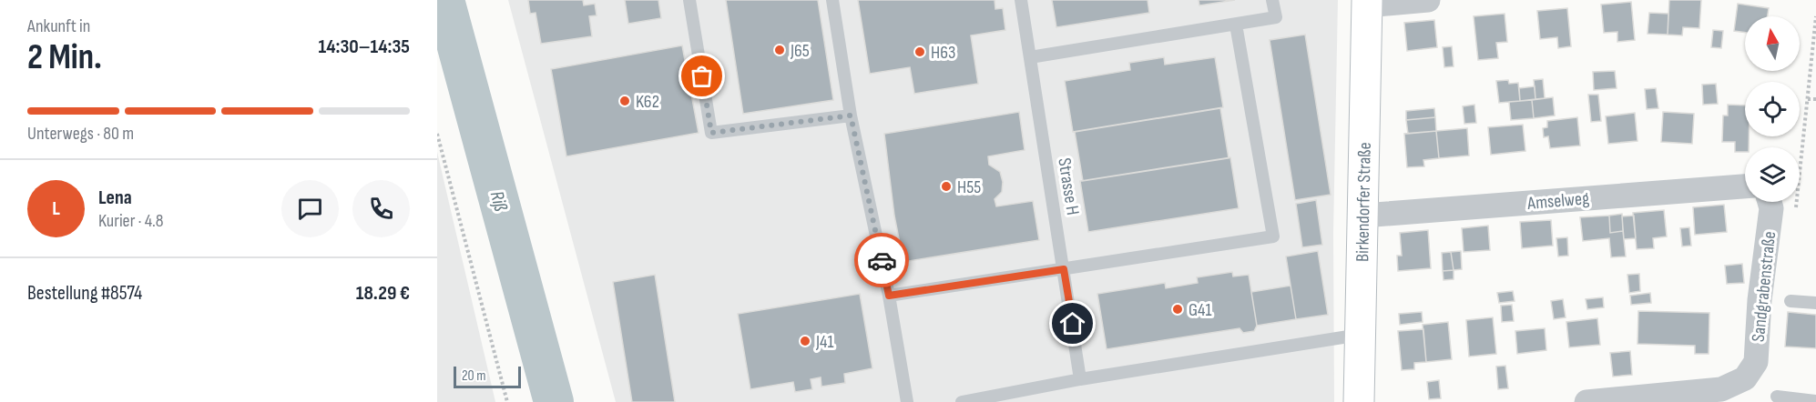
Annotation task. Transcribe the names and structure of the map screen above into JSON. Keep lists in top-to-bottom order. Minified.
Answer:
{"streets":{"street":["Amselweg","Birkendorfer Straße","Sandgrabenstraße"],"lane":["Strasse H"]},"crossings":[["Amselweg","Birkendorfer Straße"]],"water":["Riß"],"places":["J65","H63","K62","H55","G41","J41"],"scale_bar":"20 m","north":"top","page":{"heading":["2 Min.","Ankunft in","14:30–14:35"],"panel":["Lena","Kurier · 4.8","Bestellung #8574","18.29 €"],"bar":"Unterwegs · 80 m","round":"L","scale":"20 m"}}
